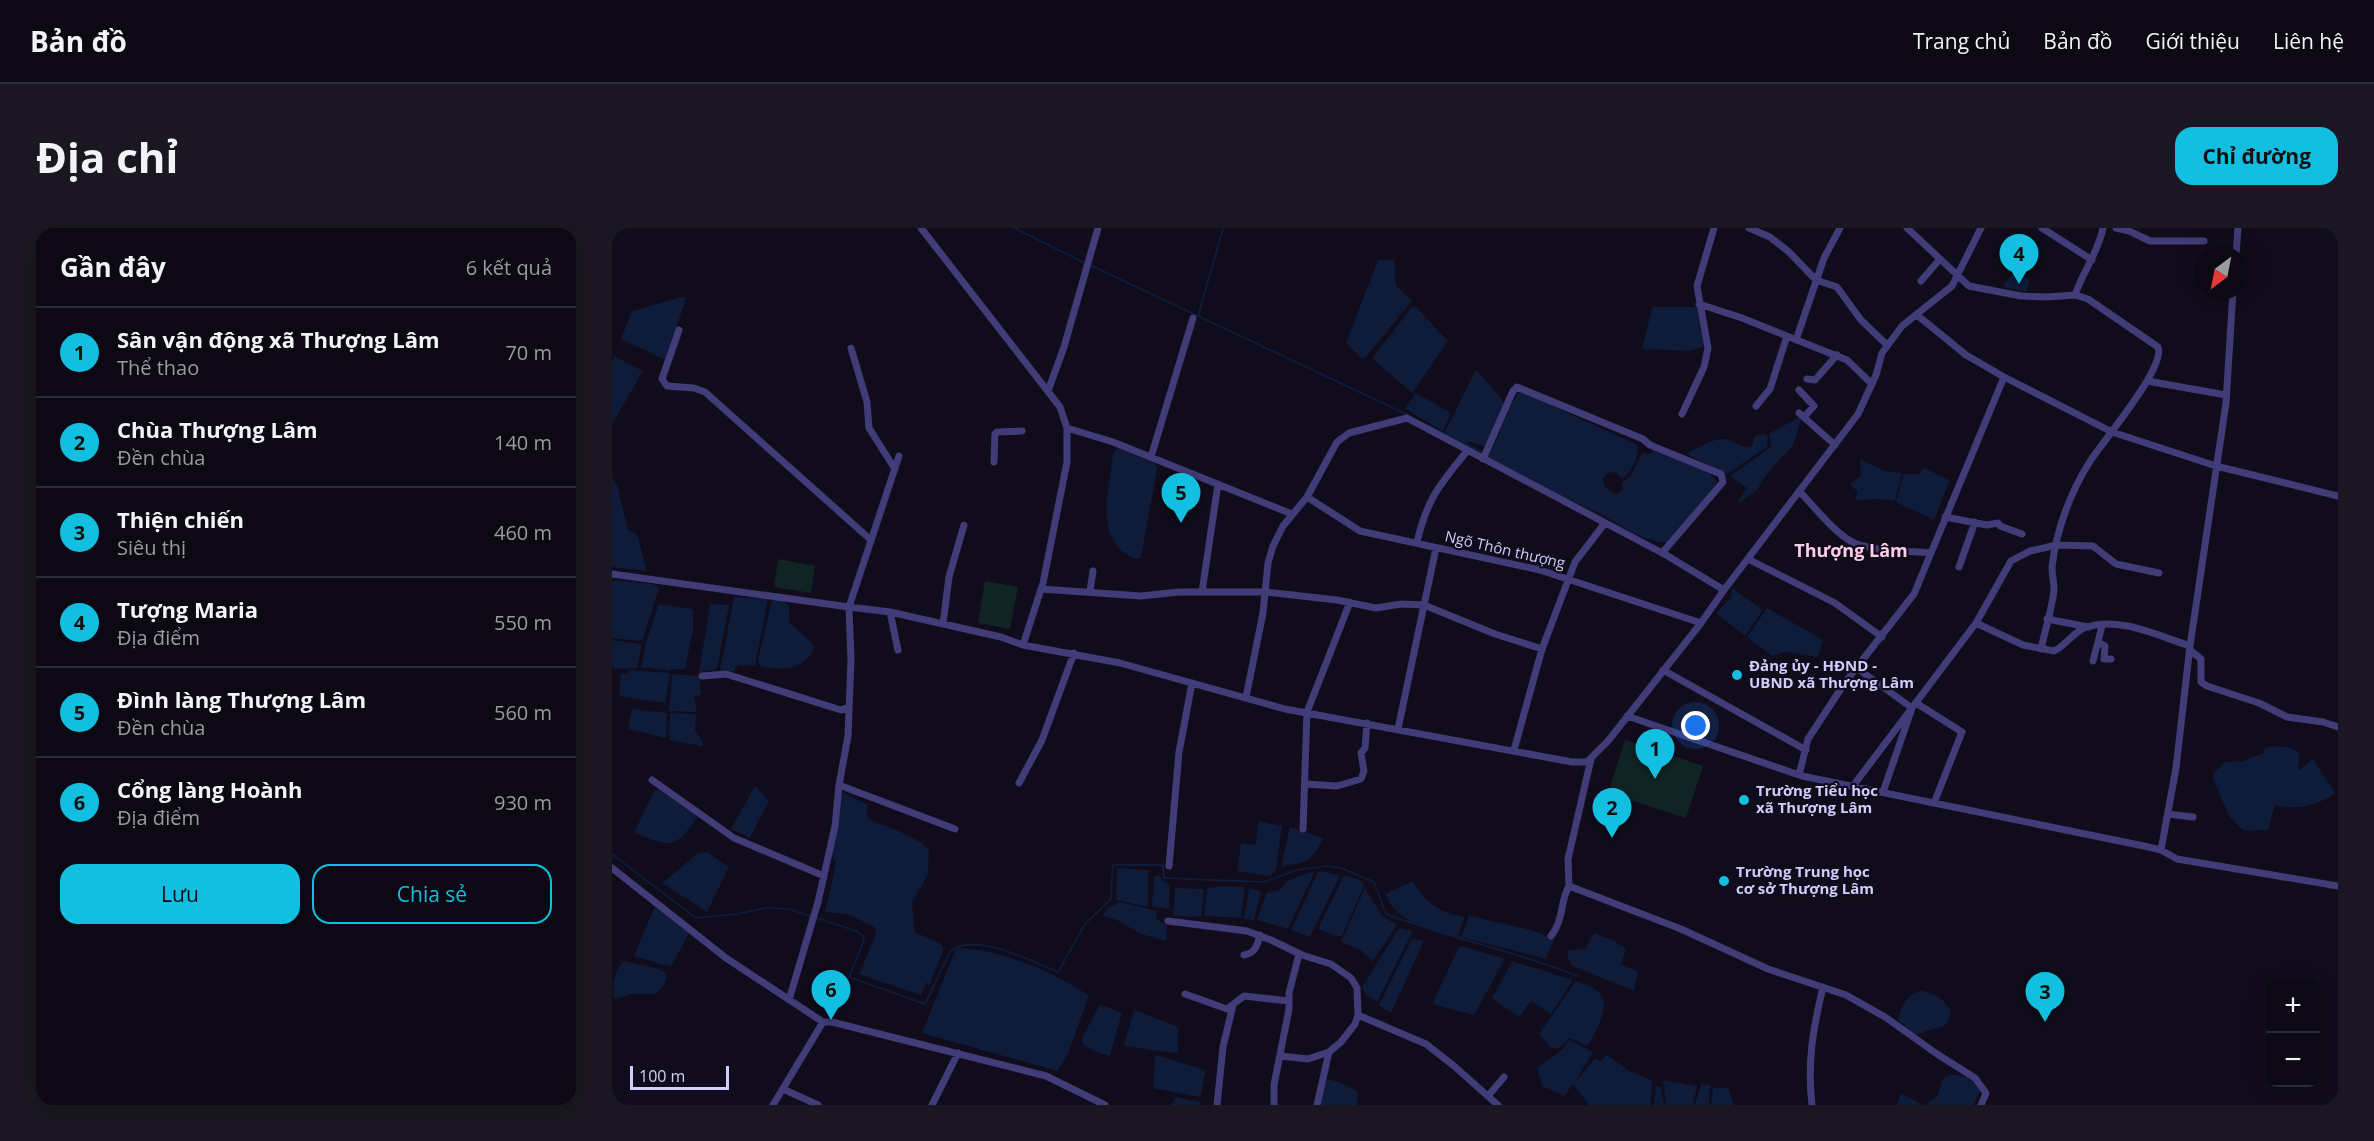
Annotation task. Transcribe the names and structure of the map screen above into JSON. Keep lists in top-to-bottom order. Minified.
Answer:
{"streets":{"street":["Ngõ Thôn thượng"]},"districts":["Thượng Lâm"],"places":["Đảng ủy - HĐND - UBND xã Thượng Lâm","Trường Tiểu học xã Thượng Lâm","Trường Trung học cơ sở Thượng Lâm"],"scale_bar":"100 m","north":"bottom left","page":{"header":"Bản đồ","nav":["Trang chủ","Bản đồ","Giới thiệu","Liên hệ"],"buttons":["Chỉ đường",["Lưu","Chia sẻ"]],"title":"Địa chỉ","heading":["Gần đây","6 kết quả"],"pins":["4","5","1","2","6","3"],"list":[{"mark":"1","name":"Sân vận động xã Thượng Lâm","note":"Thể thao","value":"70 m"},{"mark":"2","name":"Chùa Thượng Lâm","note":"Đền chùa","value":"140 m"},{"mark":"3","name":"Thiện chiến","note":"Siêu thị","value":"460 m"},{"mark":"4","name":"Tượng Maria","note":"Địa điểm","value":"550 m"},{"mark":"5","name":"Đình làng Thượng Lâm","note":"Đền chùa","value":"560 m"},{"mark":"6","name":"Cổng làng Hoành","note":"Địa điểm","value":"930 m"}],"map_buttons":["+","−"],"scale":"100 m"}}
